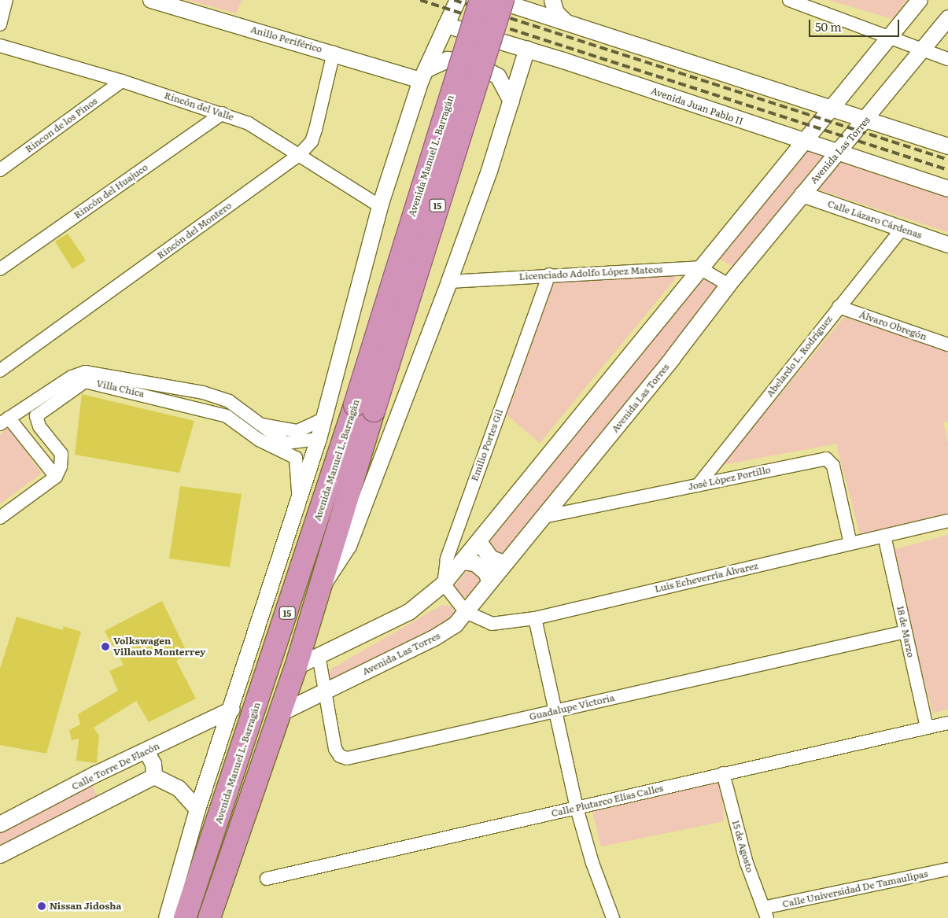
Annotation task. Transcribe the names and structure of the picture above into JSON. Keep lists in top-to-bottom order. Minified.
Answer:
{"streets":{"highway":["Avenida Manuel L. Barragán","15"],"street":["Anillo Periférico","Rincón del Valle","Avenida Juan Pablo II","Rincon de los Pinos","Avenida Las Torres","Rincón del Huajuco","Calle Lázaro Cárdenas","Rincón del Montero","Licenciado Adolfo López Mateos","Álvaro Obregón","Abelardo L. Rodríguez","Villa Chica","Emilio Portes Gil","José López Portillo","Luis Echeverría Álvarez","18 de Marzo","Guadalupe Victoria","Calle Torre De Flacón","Calle Plutarco Elías Calles","15 de Agosto","Calle Universidad De Tamaulipas"]},"crossings":[["Anillo Periférico","Rincón del Montero"],["Rincón del Valle","Rincon de los Pinos"],["Rincón del Valle","Rincón del Huajuco"],["Rincón del Valle","Rincón del Montero"],["Avenida Juan Pablo II","Avenida Las Torres"],["Avenida Las Torres","Avenida Manuel L. Barragán"],["Avenida Las Torres","Calle Lázaro Cárdenas"],["Avenida Las Torres","José López Portillo"],["Avenida Las Torres","Luis Echeverría Álvarez"],["Avenida Las Torres","Guadalupe Victoria"],["Calle Lázaro Cárdenas","Abelardo L. Rodríguez"],["Licenciado Adolfo López Mateos","Emilio Portes Gil"],["Álvaro Obregón","Abelardo L. Rodríguez"],["Abelardo L. Rodríguez","José López Portillo"],["José López Portillo","Luis Echeverría Álvarez"],["Luis Echeverría Álvarez","18 de Marzo"],["18 de Marzo","Guadalupe Victoria"],["18 de Marzo","Calle Plutarco Elías Calles"],["Calle Plutarco Elías Calles","15 de Agosto"],["15 de Agosto","Calle Universidad De Tamaulipas"]],"places":["Volkswagen Villauto Monterrey","Nissan Jidosha"],"scale_bar":"50 m"}
